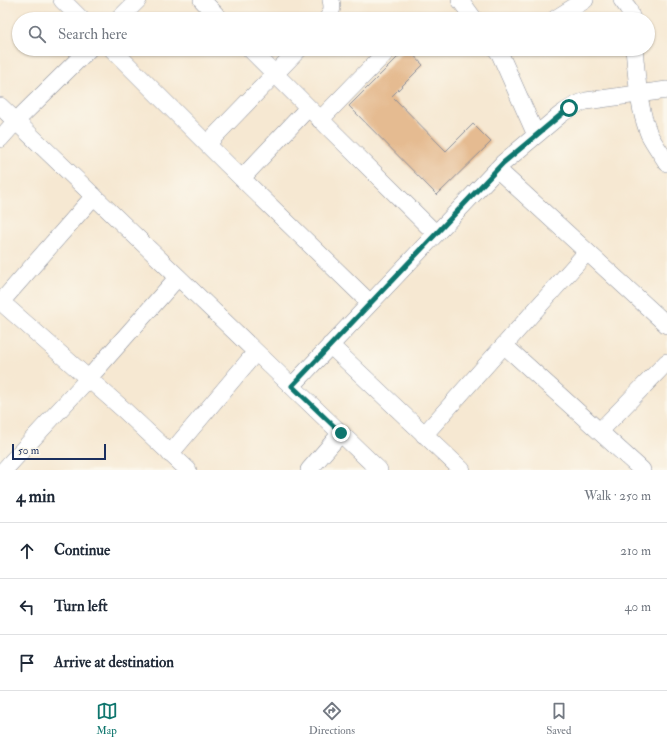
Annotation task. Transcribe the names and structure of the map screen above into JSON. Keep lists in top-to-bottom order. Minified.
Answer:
{"scale_bar":"50 m","page":{"search":"Search here","scale":"50 m","heading":["4 min","Walk · 250 m"],"list":[["Continue","210 m"],["Turn left","40 m"],"Arrive at destination"],"nav":["Map","Directions","Saved"]}}
